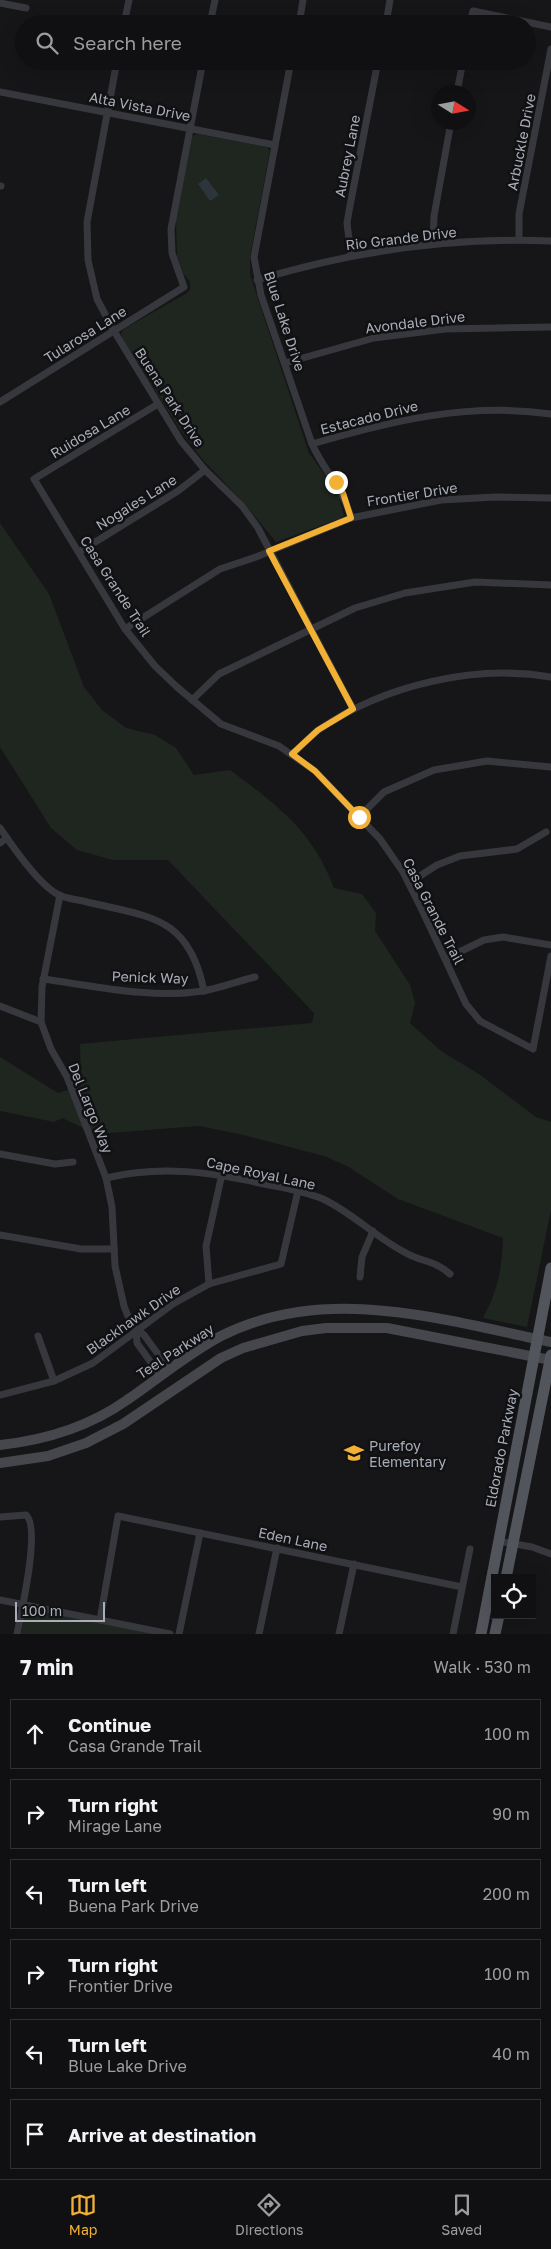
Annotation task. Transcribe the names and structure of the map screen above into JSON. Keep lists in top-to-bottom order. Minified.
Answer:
{"streets":{"main road":["Teel Parkway","Eldorado Parkway"],"street":["Alta Vista Drive","Arbuckle Drive","Aubrey Lane","Rio Grande Drive","Blue Lake Drive","Avondale Drive","Tularosa Lane","Buena Park Drive","Estacado Drive","Ruidosa Lane","Frontier Drive","Nogales Lane","Casa Grande Trail","Penick Way","Del Largo Way","Cape Royal Lane","Blackhawk Drive","Eden Lane"]},"crossings":[["Alta Vista Drive","Blue Lake Drive"],["Alta Vista Drive","Tularosa Lane"],["Alta Vista Drive","Buena Park Drive"],["Arbuckle Drive","Rio Grande Drive"],["Aubrey Lane","Rio Grande Drive"],["Rio Grande Drive","Blue Lake Drive"],["Blue Lake Drive","Avondale Drive"],["Blue Lake Drive","Estacado Drive"],["Blue Lake Drive","Frontier Drive"],["Tularosa Lane","Buena Park Drive"],["Buena Park Drive","Ruidosa Lane"],["Buena Park Drive","Frontier Drive"],["Buena Park Drive","Nogales Lane"],["Ruidosa Lane","Casa Grande Trail"],["Frontier Drive","Casa Grande Trail"],["Nogales Lane","Casa Grande Trail"],["Penick Way","Del Largo Way"],["Del Largo Way","Cape Royal Lane"],["Del Largo Way","Blackhawk Drive"],["Del Largo Way","Teel Parkway"],["Cape Royal Lane","Blackhawk Drive"],["Teel Parkway","Eldorado Parkway"]],"places":{"school or university":["Purefoy Elementary"]},"scale_bar":"100 m","north":"right","page":{"search":"Search here","scale":"100 m","heading":["7 min","Walk · 530 m"],"list":[["Continue","Casa Grande Trail","100 m"],["Turn right","Mirage Lane","90 m"],["Turn left","Buena Park Drive","200 m"],["Turn right","Frontier Drive","100 m"],["Turn left","Blue Lake Drive","40 m"],"Arrive at destination"],"nav":["Map","Directions","Saved"]}}
